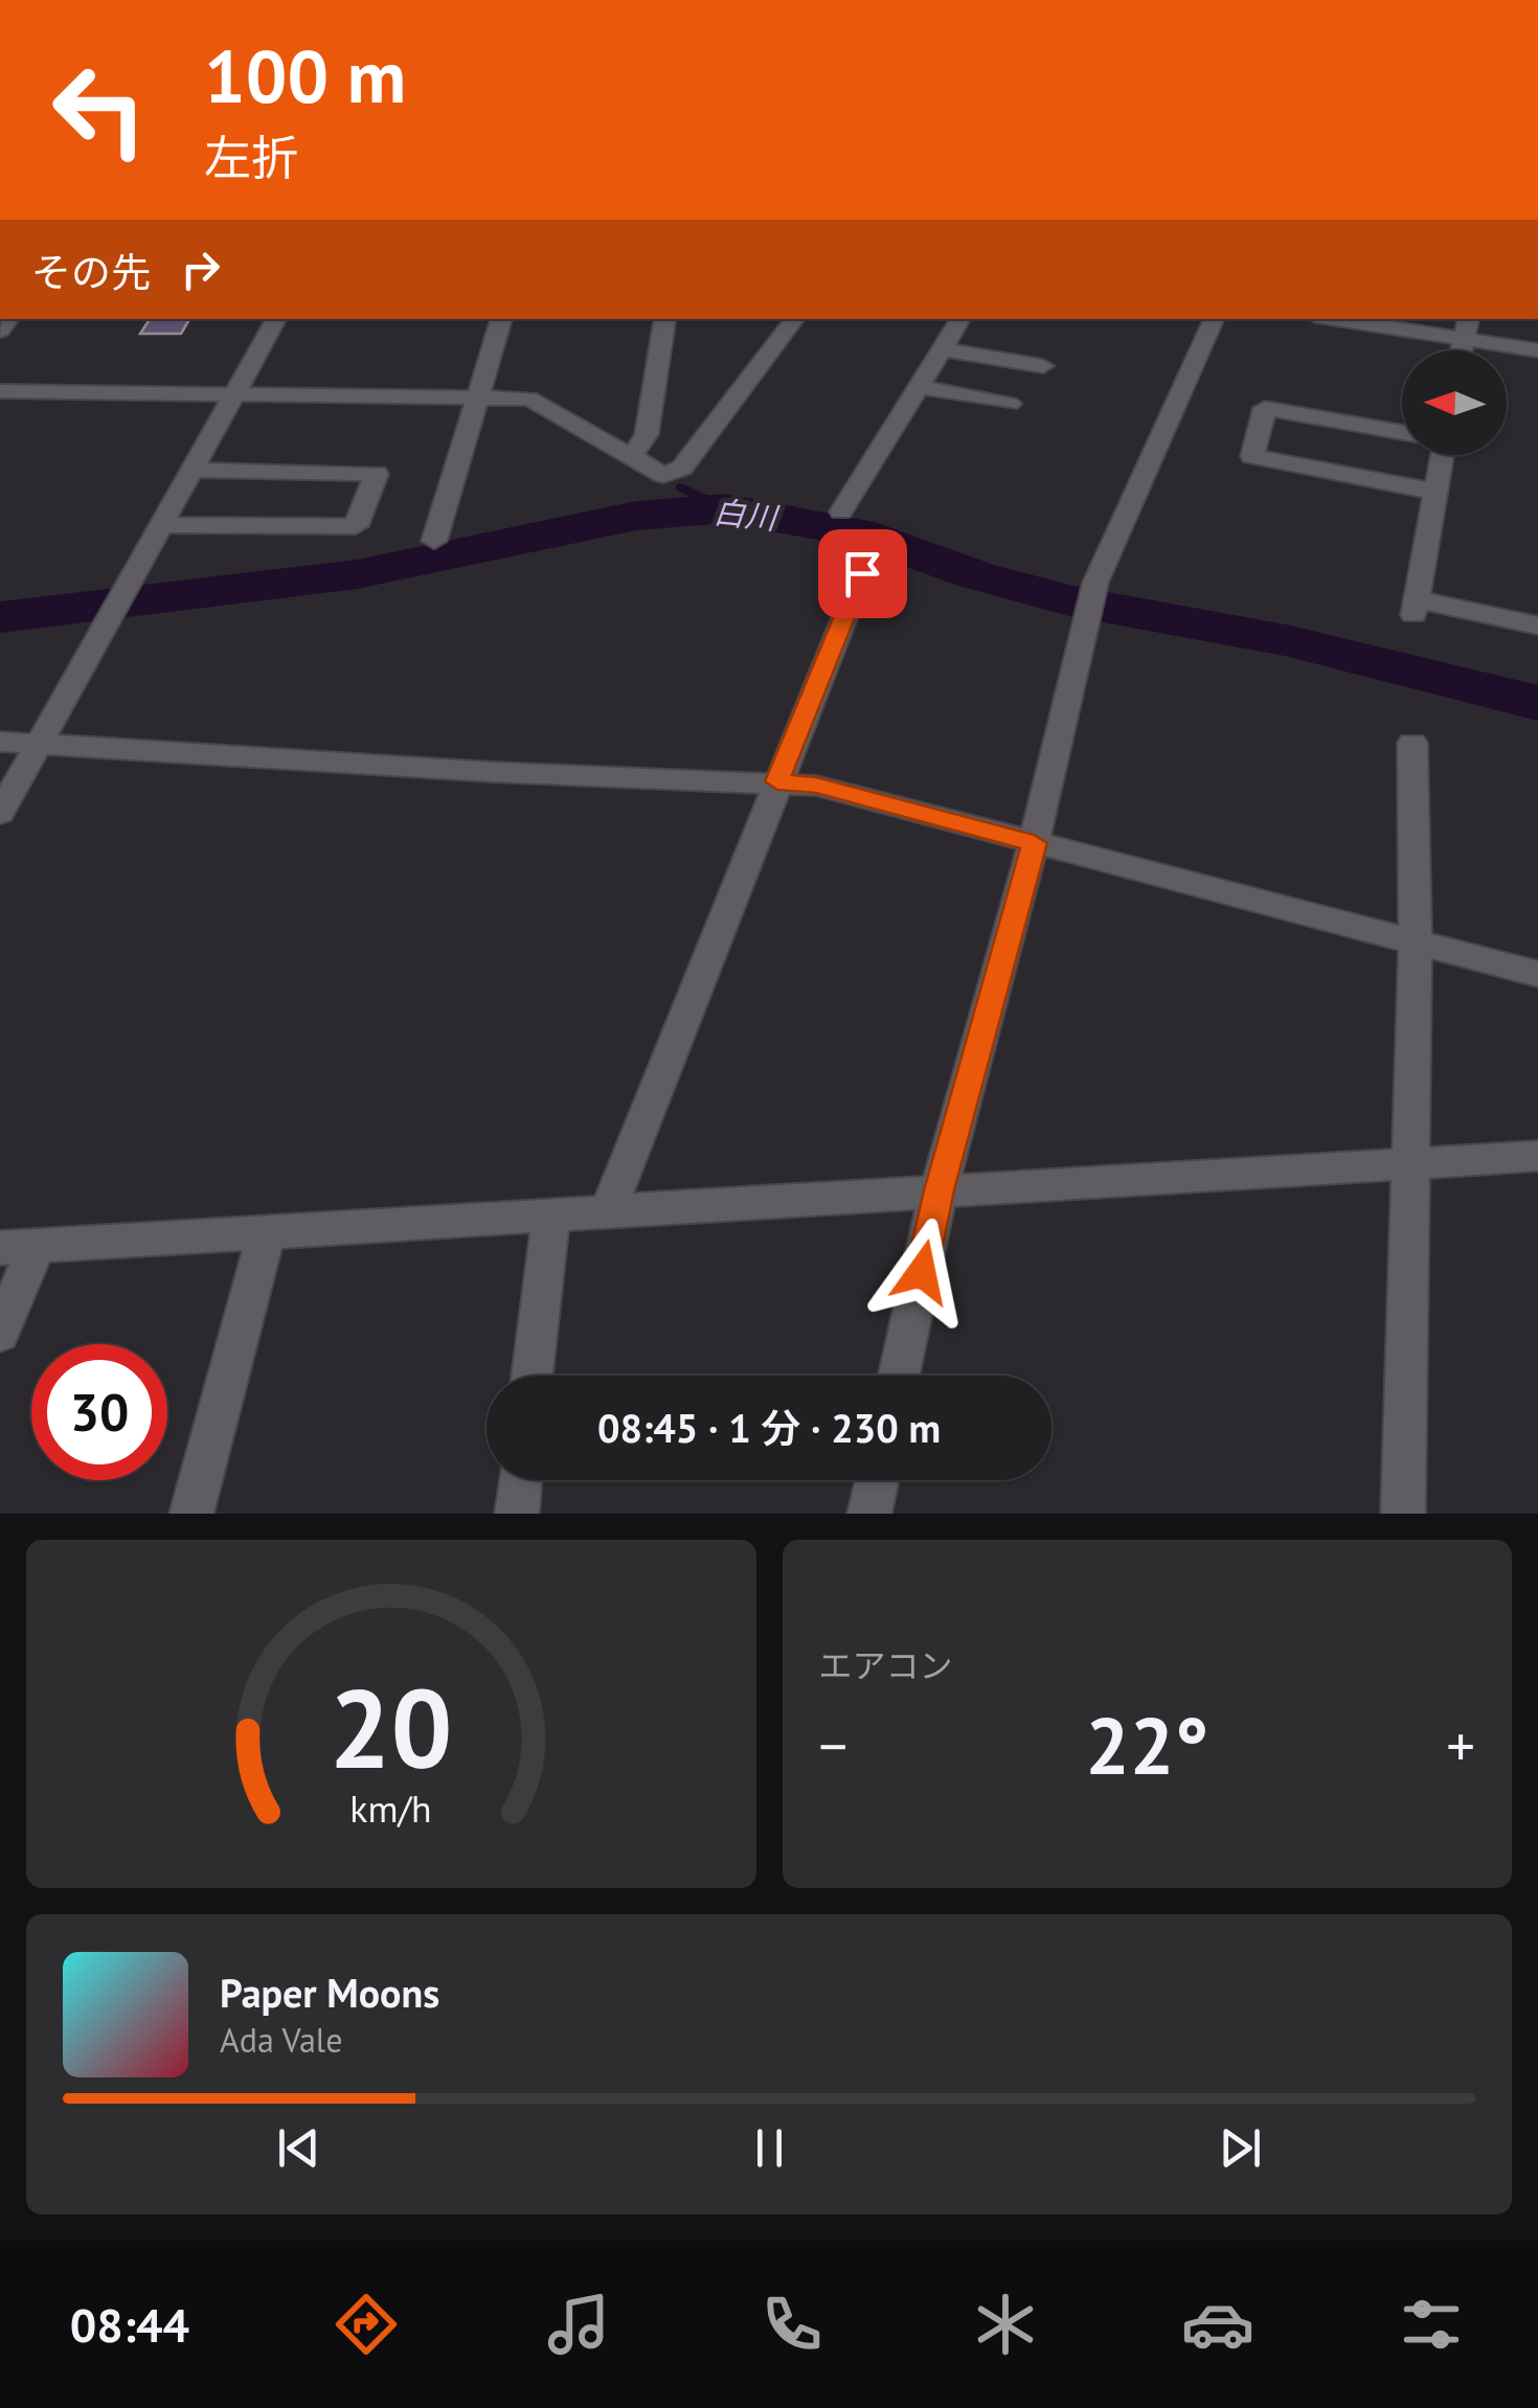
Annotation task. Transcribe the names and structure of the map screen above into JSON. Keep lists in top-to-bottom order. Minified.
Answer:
{"water":["白川"],"north":"left","page":{"turn":["100 m","左折"],"then":"その先","limit":"30","trip":"08:45 · 1 分 · 230 m","tile":"エアコン","heat":["−","22°","+"],"song":["Paper Moons","Ada Vale"],"tabs":"08:44","gauge":["20","km/h"]}}
